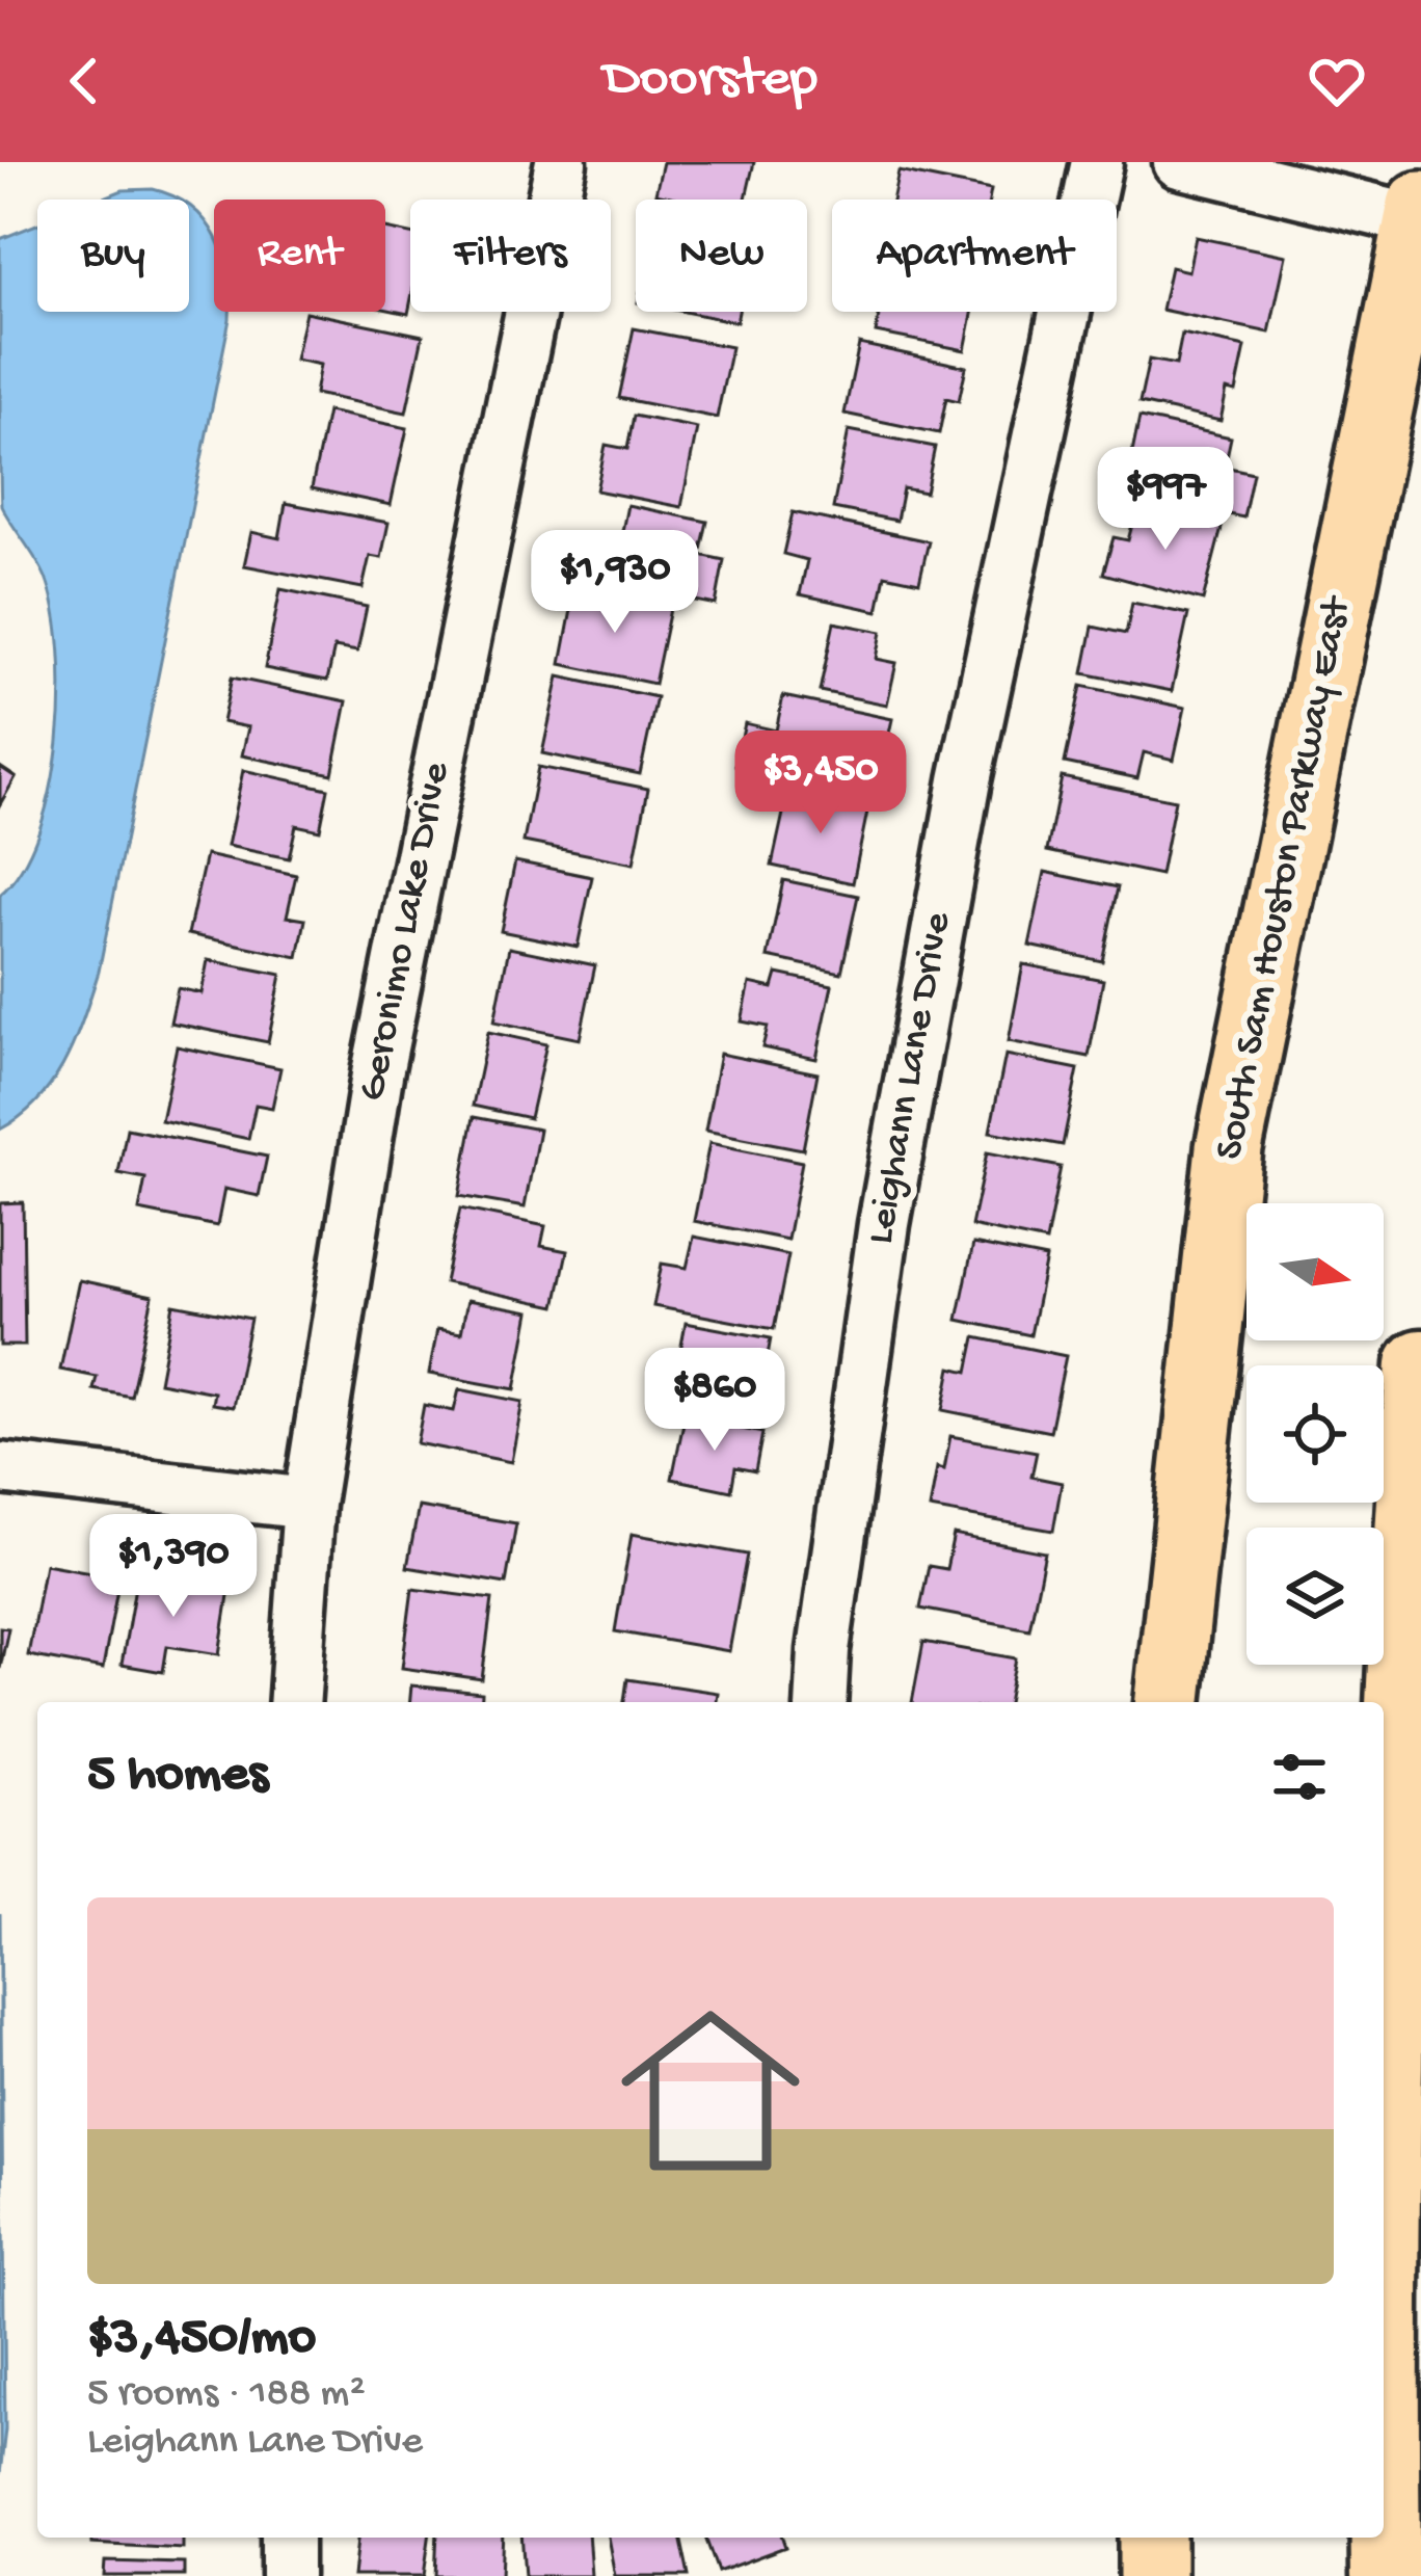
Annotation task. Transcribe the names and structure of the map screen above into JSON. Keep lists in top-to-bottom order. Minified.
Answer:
{"streets":{"main road":["South Sam Houston Parkway East"],"street":["Geronimo Lake Drive","Leighann Lane Drive"]},"north":"right","page":{"header":"Doorstep","chip":["Buy","Rent","Filters","New","Apartment"],"price":["$997","$1,930","$3,450","$860","$1,390"],"heading":"5 homes","list":[{"name":"$3,450/mo","note":"5 rooms · 188 m² · Leighann Lane Drive"}]}}
